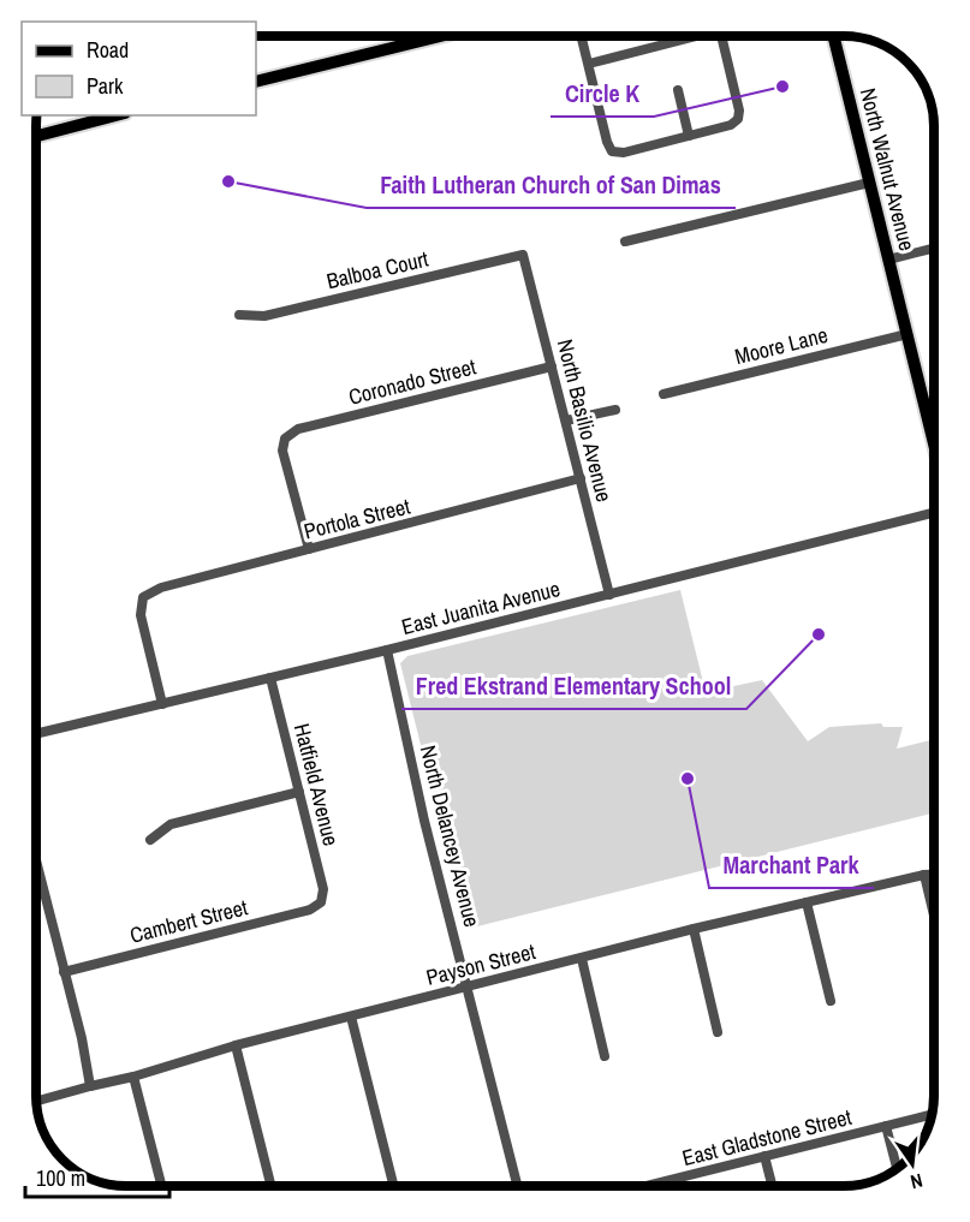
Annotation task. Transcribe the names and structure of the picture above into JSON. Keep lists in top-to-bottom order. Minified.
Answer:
{"streets":{"main road":["North Walnut Avenue"],"street":["Balboa Court","Moore Lane","Coronado Street","North Basilio Avenue","Portola Street","East Juanita Avenue","Hatfield Avenue","North Delancey Avenue","Cambert Street","Payson Street","East Gladstone Street"]},"crossings":[["North Walnut Avenue","Moore Lane"],["Balboa Court","North Basilio Avenue"],["Coronado Street","North Basilio Avenue"],["Coronado Street","Portola Street"],["North Basilio Avenue","Portola Street"],["North Basilio Avenue","East Juanita Avenue"],["Portola Street","East Juanita Avenue"],["East Juanita Avenue","Hatfield Avenue"],["East Juanita Avenue","North Delancey Avenue"],["Hatfield Avenue","Cambert Street"],["North Delancey Avenue","Payson Street"]],"places":["Circle K","Faith Lutheran Church of San Dimas","Fred Ekstrand Elementary School","Marchant Park"],"legend":["Road","Park"],"scale_bar":"100 m","north":"bottom"}
